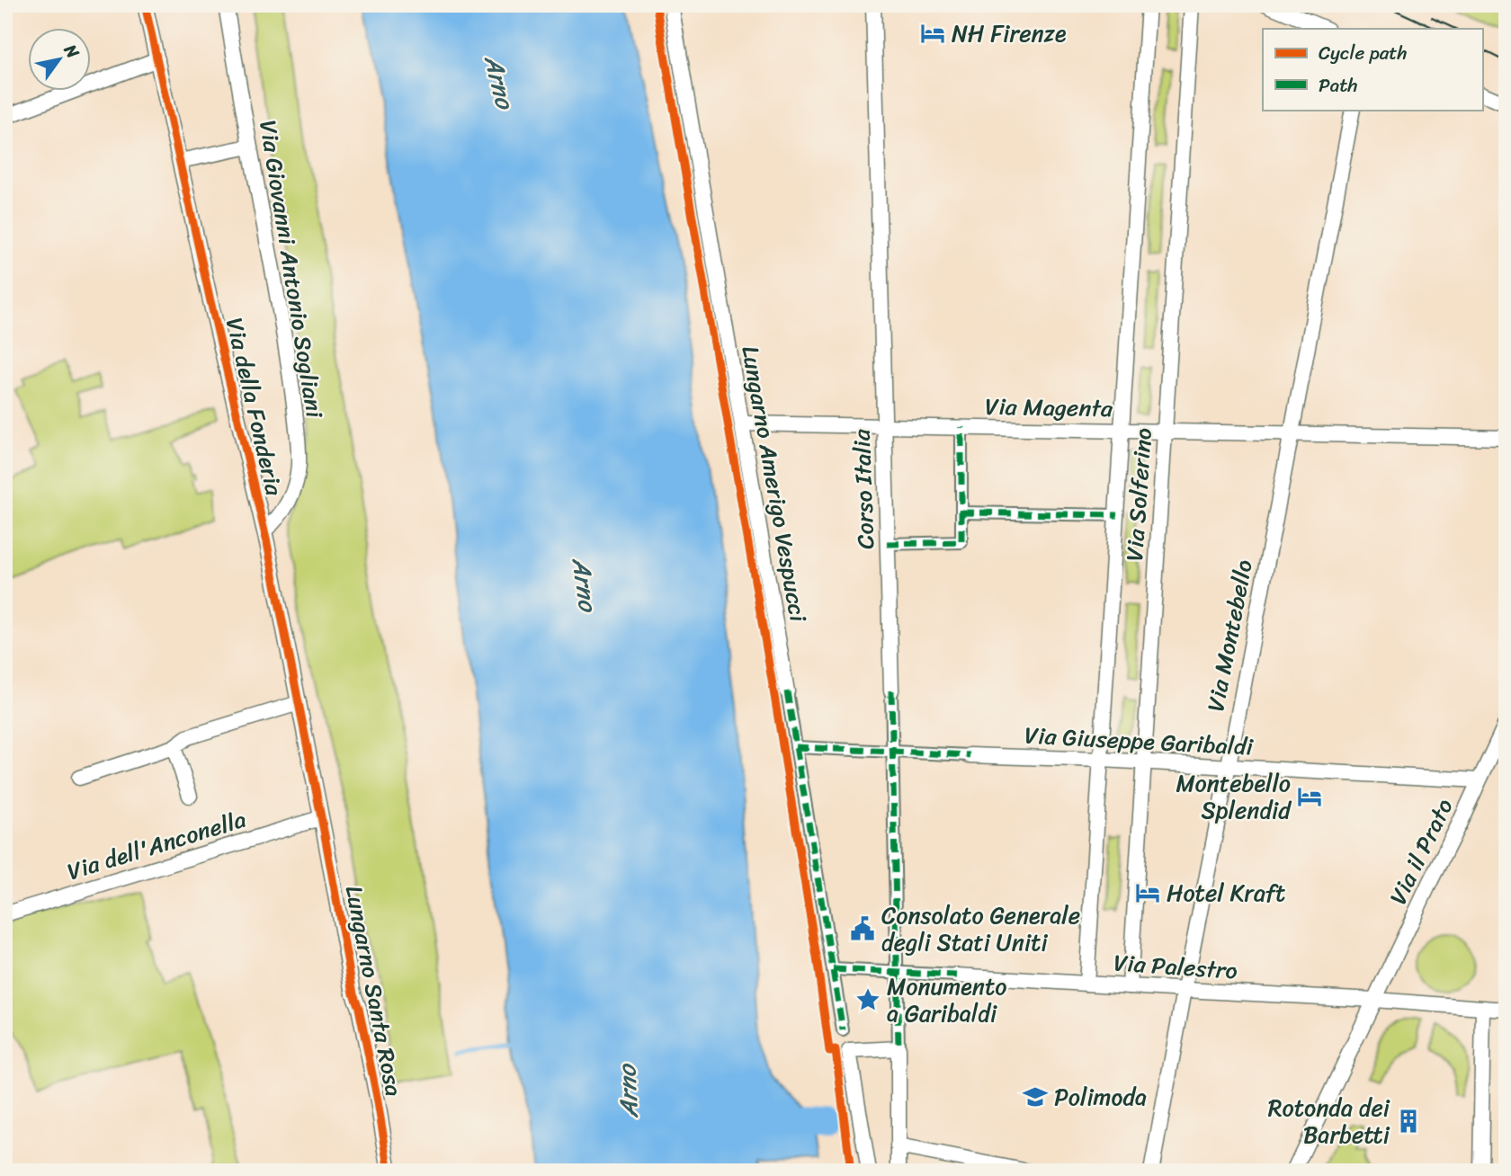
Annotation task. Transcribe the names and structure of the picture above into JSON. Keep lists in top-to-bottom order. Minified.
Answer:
{"streets":{"street":["Via Giovanni Antonio Sogliani","Via della Fonderia","Via Magenta","Lungarno Amerigo Vespucci","Corso Italia","Via Solferino","Via Montebello","Via Giuseppe Garibaldi","Via dell'Anconella","Via il Prato","Via Palestro","Lungarno Santa Rosa"]},"crossings":[["Via Giovanni Antonio Sogliani","Via della Fonderia"],["Via della Fonderia","Via dell'Anconella"],["Via della Fonderia","Lungarno Santa Rosa"],["Via Magenta","Lungarno Amerigo Vespucci"],["Via Magenta","Corso Italia"],["Via Magenta","Via Solferino"],["Via Magenta","Via Montebello"],["Lungarno Amerigo Vespucci","Via Giuseppe Garibaldi"],["Corso Italia","Via Giuseppe Garibaldi"],["Corso Italia","Via Palestro"],["Via Solferino","Via Giuseppe Garibaldi"],["Via Solferino","Via Palestro"],["Via Montebello","Via Giuseppe Garibaldi"],["Via Montebello","Via Palestro"],["Via Giuseppe Garibaldi","Via il Prato"],["Via dell'Anconella","Lungarno Santa Rosa"],["Via il Prato","Via Palestro"]],"water":["Arno"],"places":{"hotel":["NH Firenze","Montebello Splendid","Hotel Kraft"],"public building":["Consolato Generale degli Stati Uniti"],"place":["Monumento a Garibaldi"],"school or university":["Polimoda"],"building":["Rotonda dei Barbetti"]},"legend":["Cycle path","Path"],"north":"top right"}
